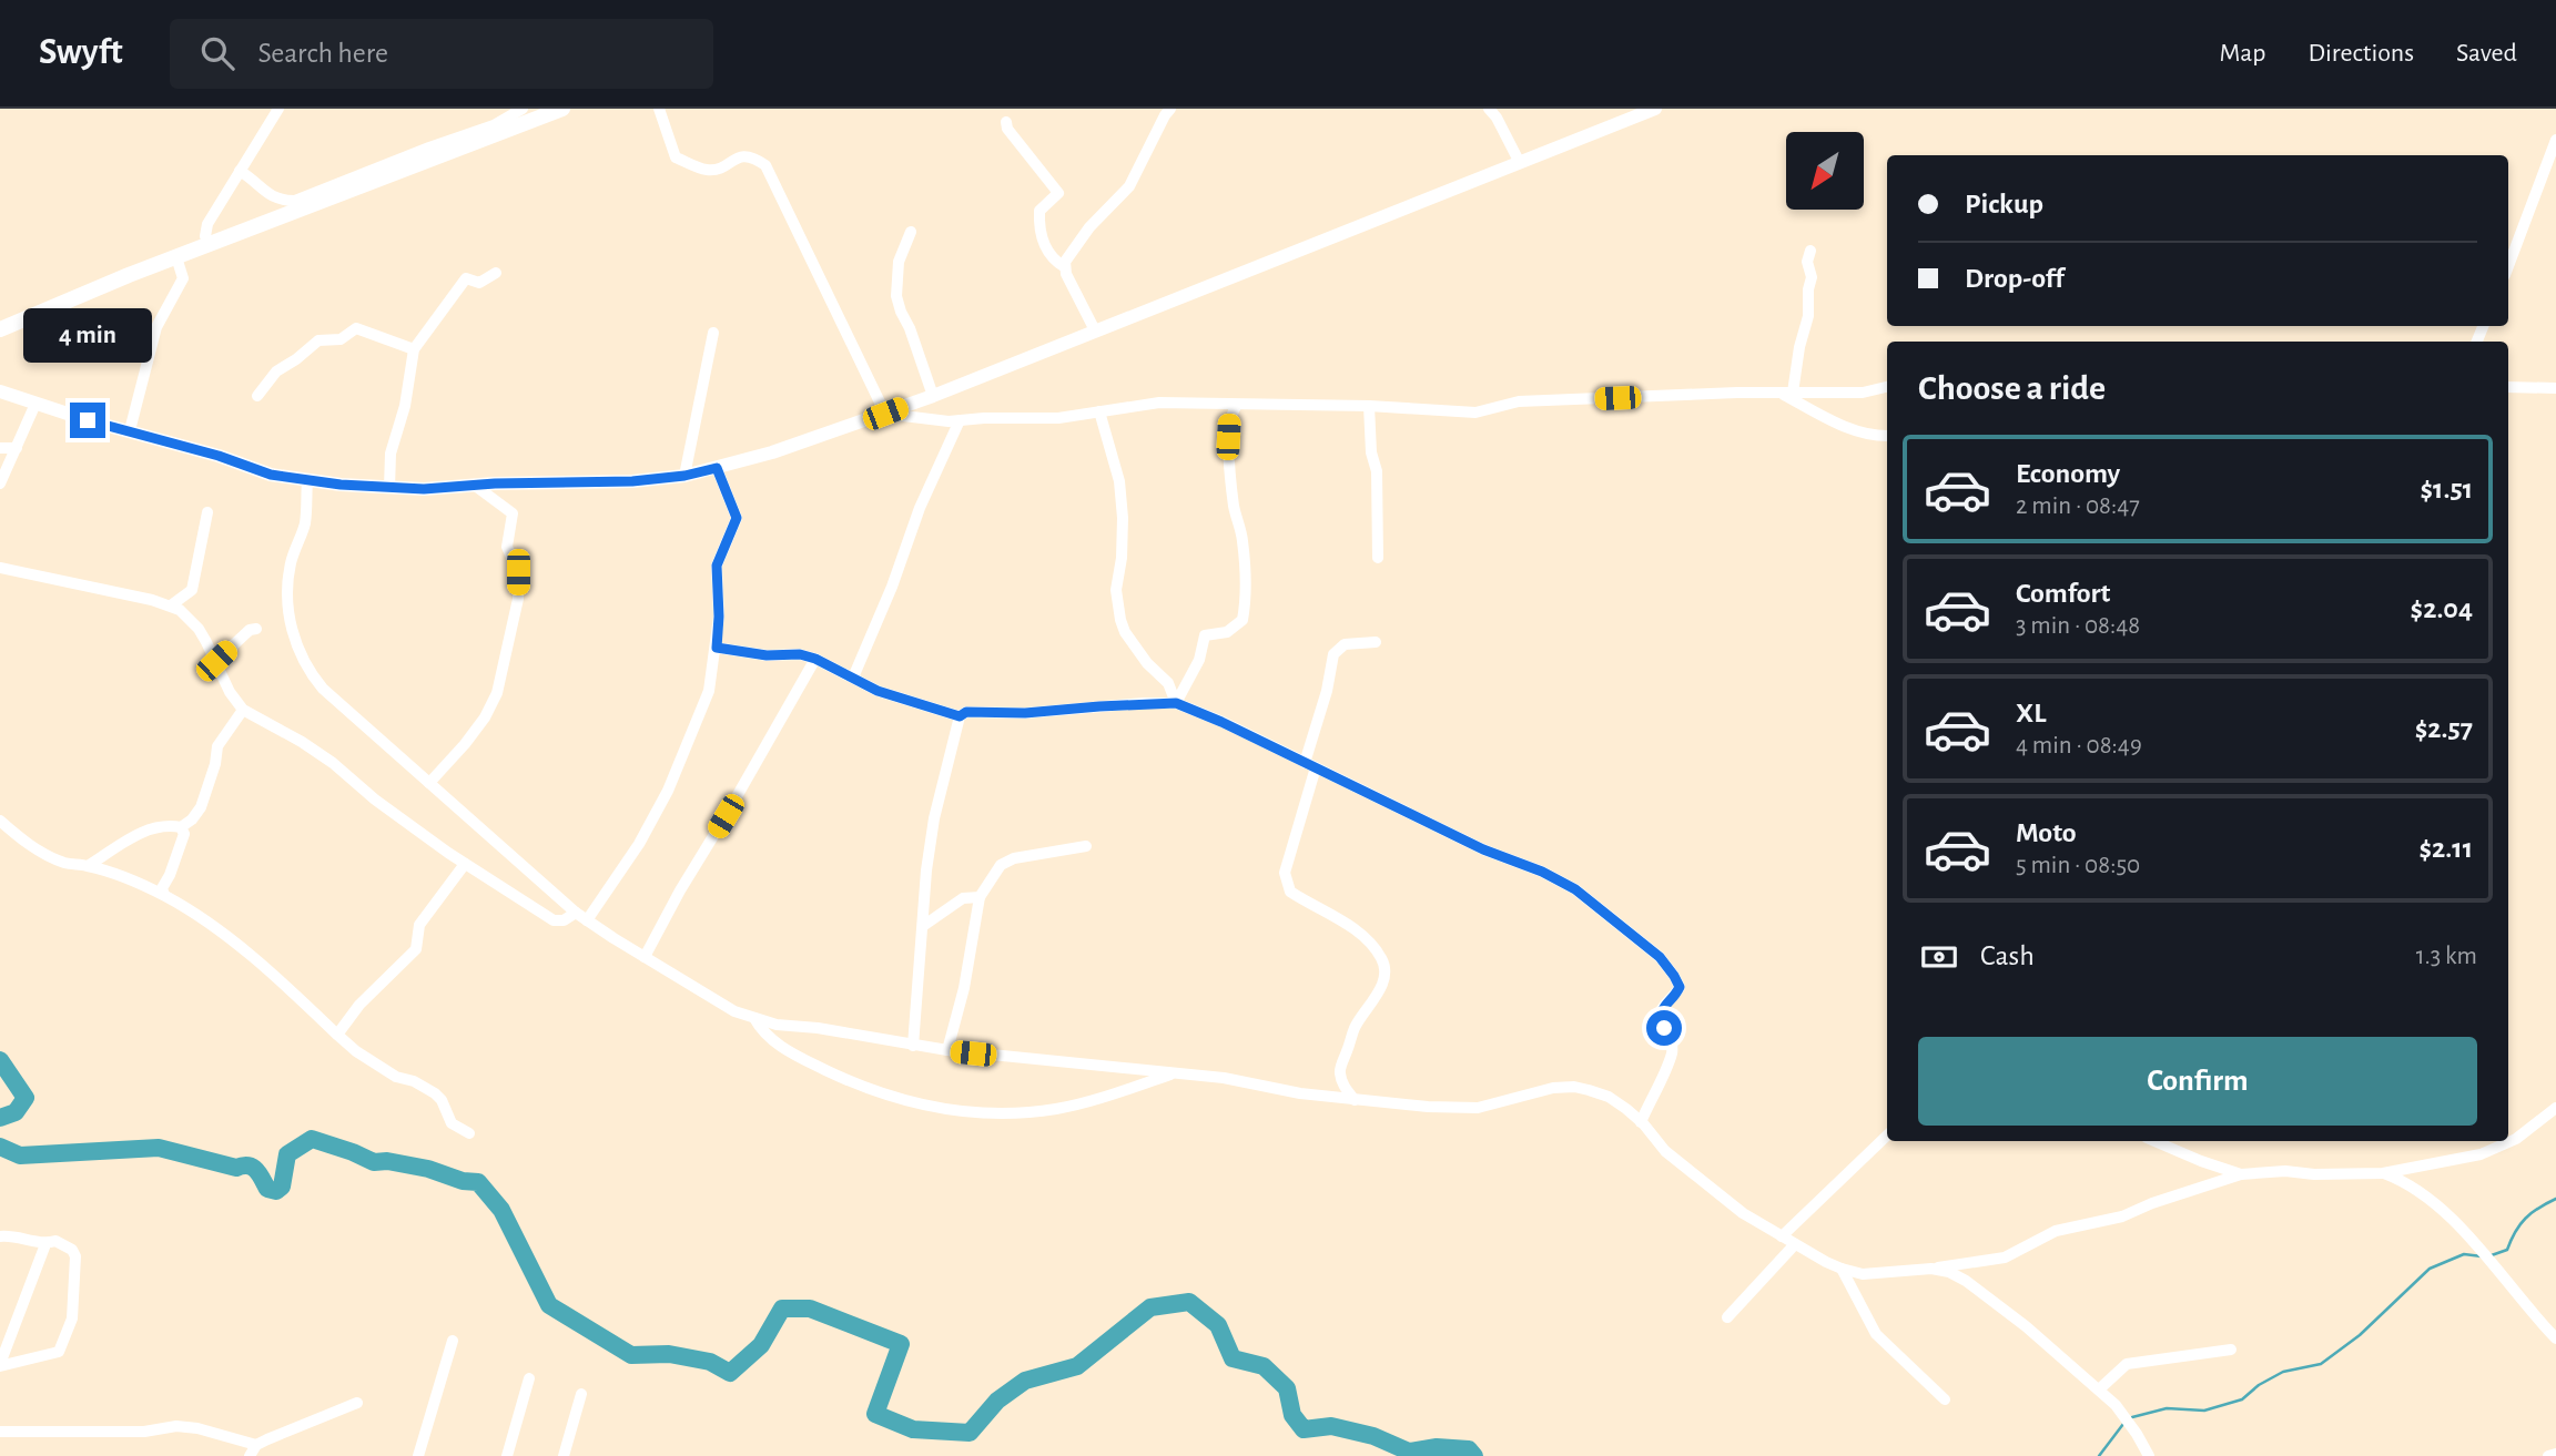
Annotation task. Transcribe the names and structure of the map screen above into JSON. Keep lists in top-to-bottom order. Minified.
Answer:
{"north":"bottom left","page":{"header":"Swyft","search":"Search here","nav":["Map","Directions","Saved"],"banner":["Pickup","Drop-off"],"bubble":"4 min","heading":"Choose a ride","list":[{"name":"Economy","note":"2 min · 08:47","value":"$1.51"},{"name":"Comfort","note":"3 min · 08:48","value":"$2.04"},{"name":"XL","note":"4 min · 08:49","value":"$2.57"},{"name":"Moto","note":"5 min · 08:50","value":"$2.11"}],"pay":["Cash","1.3 km"],"buttons":"Confirm"}}
